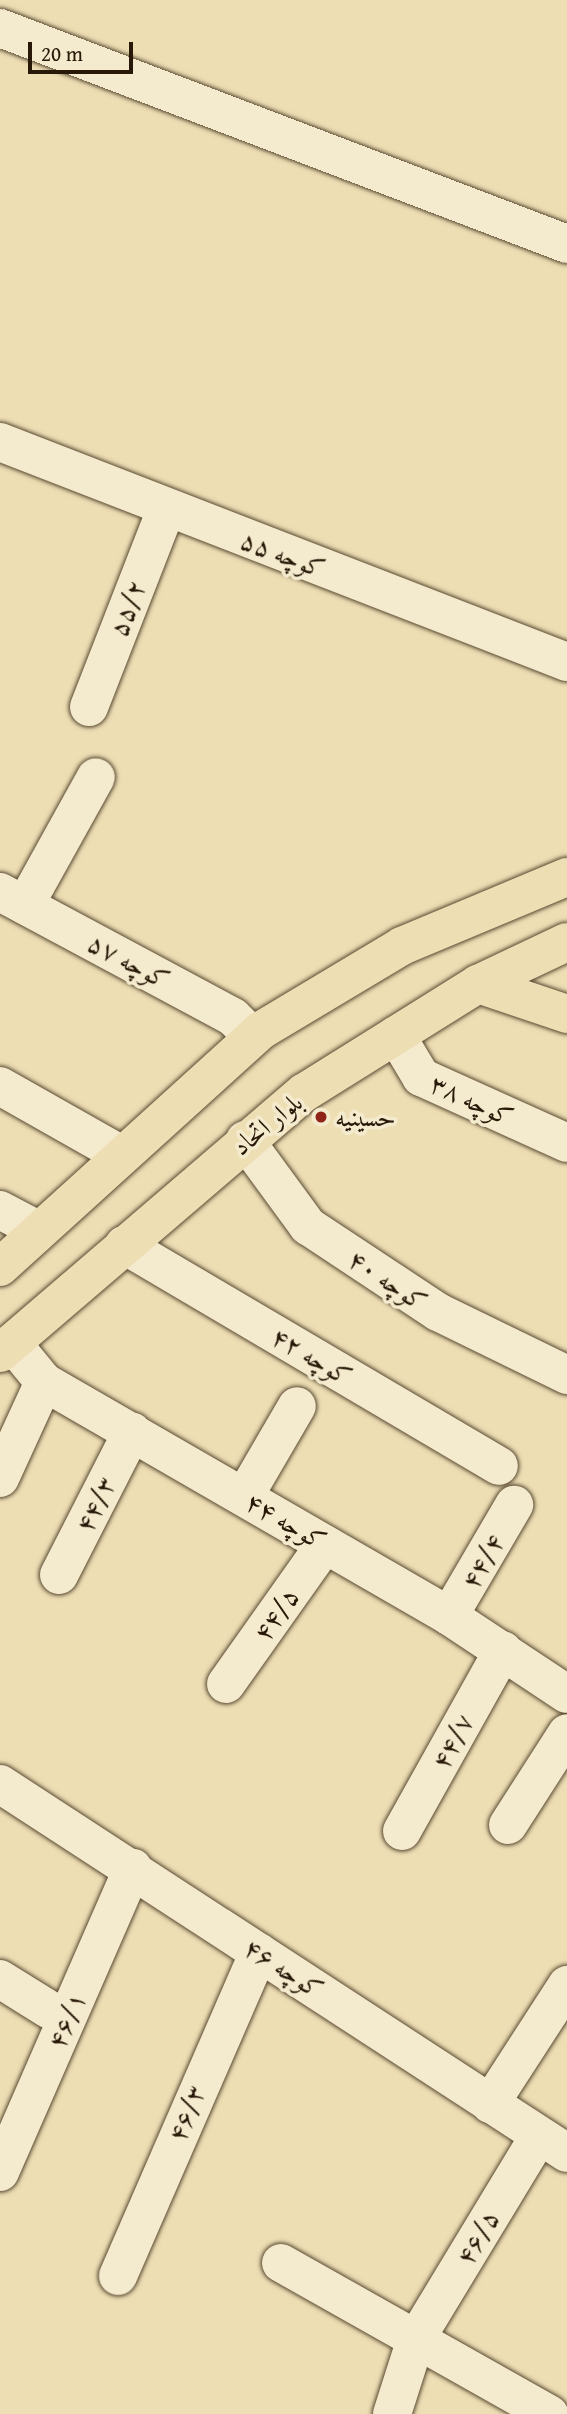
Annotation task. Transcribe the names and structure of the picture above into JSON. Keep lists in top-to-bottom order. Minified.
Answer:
{"streets":{"main road":["بلوار اتحاد"],"street":["کوچه ۵۵","۵۵/۲","کوچه ۵۷","کوچه ۳۸","کوچه ۴۰","کوچه ۴۲","۴۴/۳","کوچه ۴۴","۴۴/۴","۴۴/۵","۴۴/۷","کوچه ۴۶","۴۶/۱","۴۶/۳","۴۶/۵"]},"crossings":[["کوچه ۵۵","۵۵/۲"],["کوچه ۳۸","بلوار اتحاد"],["بلوار اتحاد","کوچه ۴۰"],["بلوار اتحاد","کوچه ۴۲"],["بلوار اتحاد","کوچه ۴۴"],["۴۴/۳","کوچه ۴۴"],["کوچه ۴۴","۴۴/۴"],["کوچه ۴۴","۴۴/۵"],["کوچه ۴۴","۴۴/۷"],["کوچه ۴۶","۴۶/۱"],["کوچه ۴۶","۴۶/۳"],["کوچه ۴۶","۴۶/۵"]],"places":["حسینیه"],"scale_bar":"20 m"}
